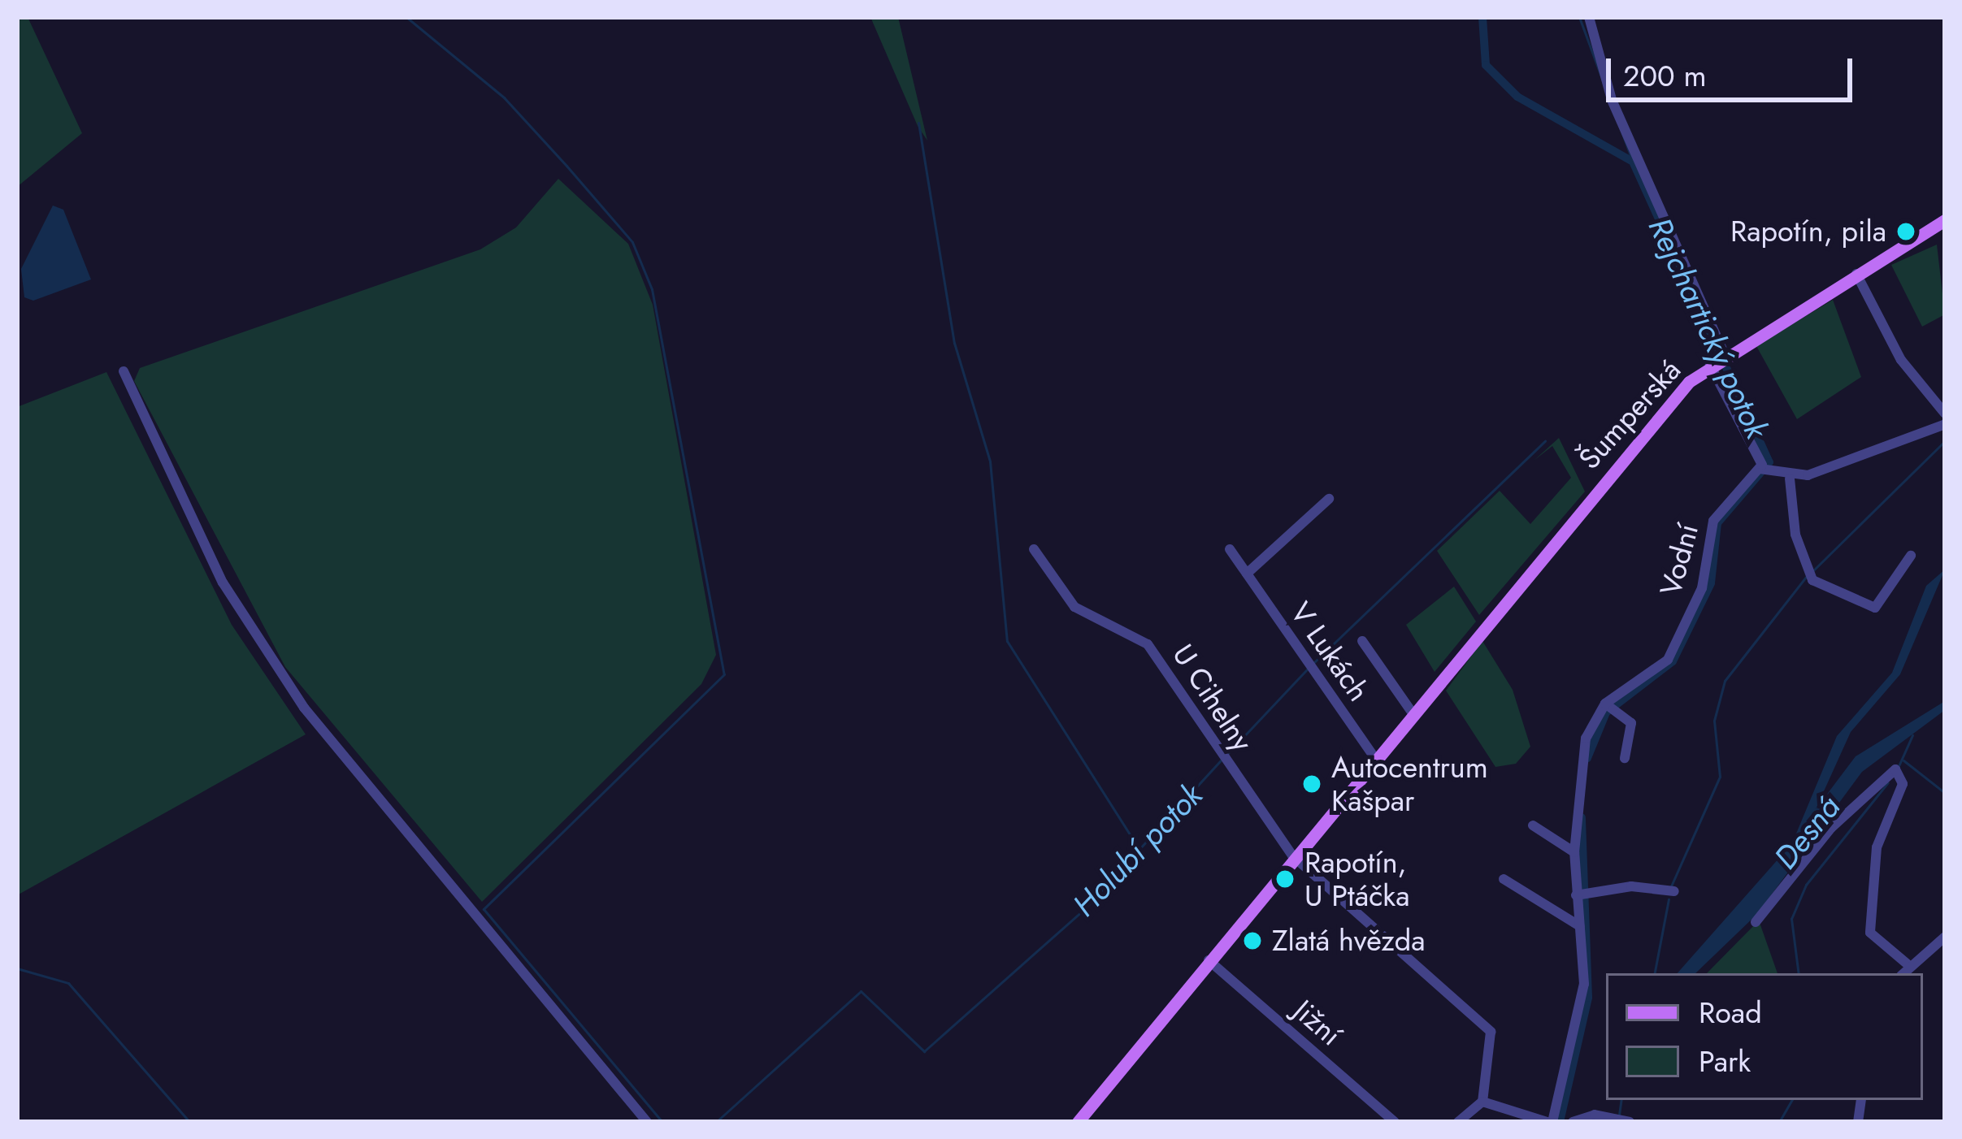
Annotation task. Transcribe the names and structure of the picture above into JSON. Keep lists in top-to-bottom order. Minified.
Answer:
{"streets":{"main road":["Šumperská"],"street":["Vodní","V Lukách","U Cihelny","Jižní"]},"crossings":[["Šumperská","V Lukách"],["Šumperská","U Cihelny"],["Šumperská","Jižní"]],"water":["Rejchartický potok","Desná","Holubí potok"],"places":["Rapotín, pila","Autocentrum Kašpar","Rapotín, U Ptáčka","Zlatá hvězda"],"legend":["Road","Park"],"scale_bar":"200 m"}
